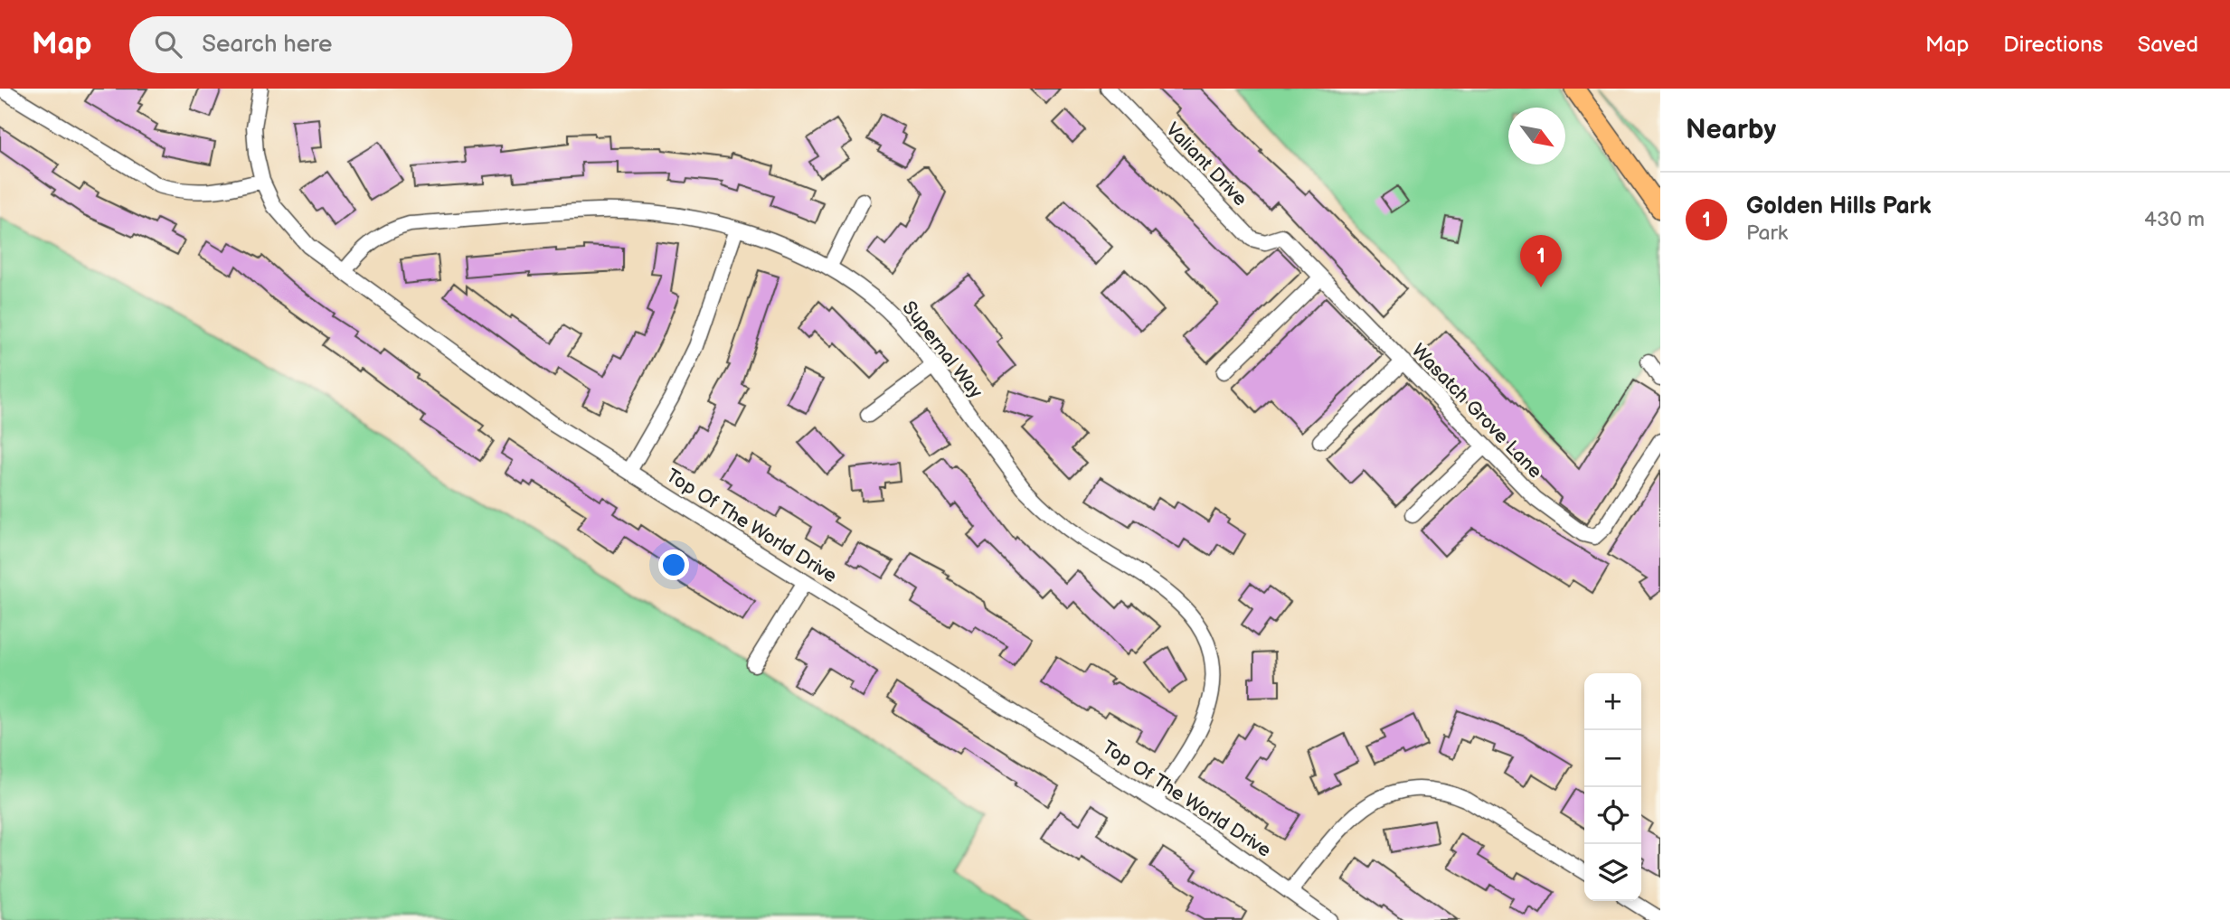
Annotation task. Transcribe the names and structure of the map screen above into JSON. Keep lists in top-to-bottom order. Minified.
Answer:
{"streets":{"street":["Valiant Drive","Supernal Way","Wasatch Grove Lane","Top Of The World Drive"]},"crossings":[["Valiant Drive","Wasatch Grove Lane"],["Supernal Way","Top Of The World Drive"]],"north":"bottom right","page":{"header":"Map","search":"Search here","nav":["Map","Directions","Saved"],"heading":"Nearby","list":[{"mark":"1","name":"Golden Hills Park","note":"Park","value":"430 m"}],"pins":"1","map_buttons":["+","−"]}}
